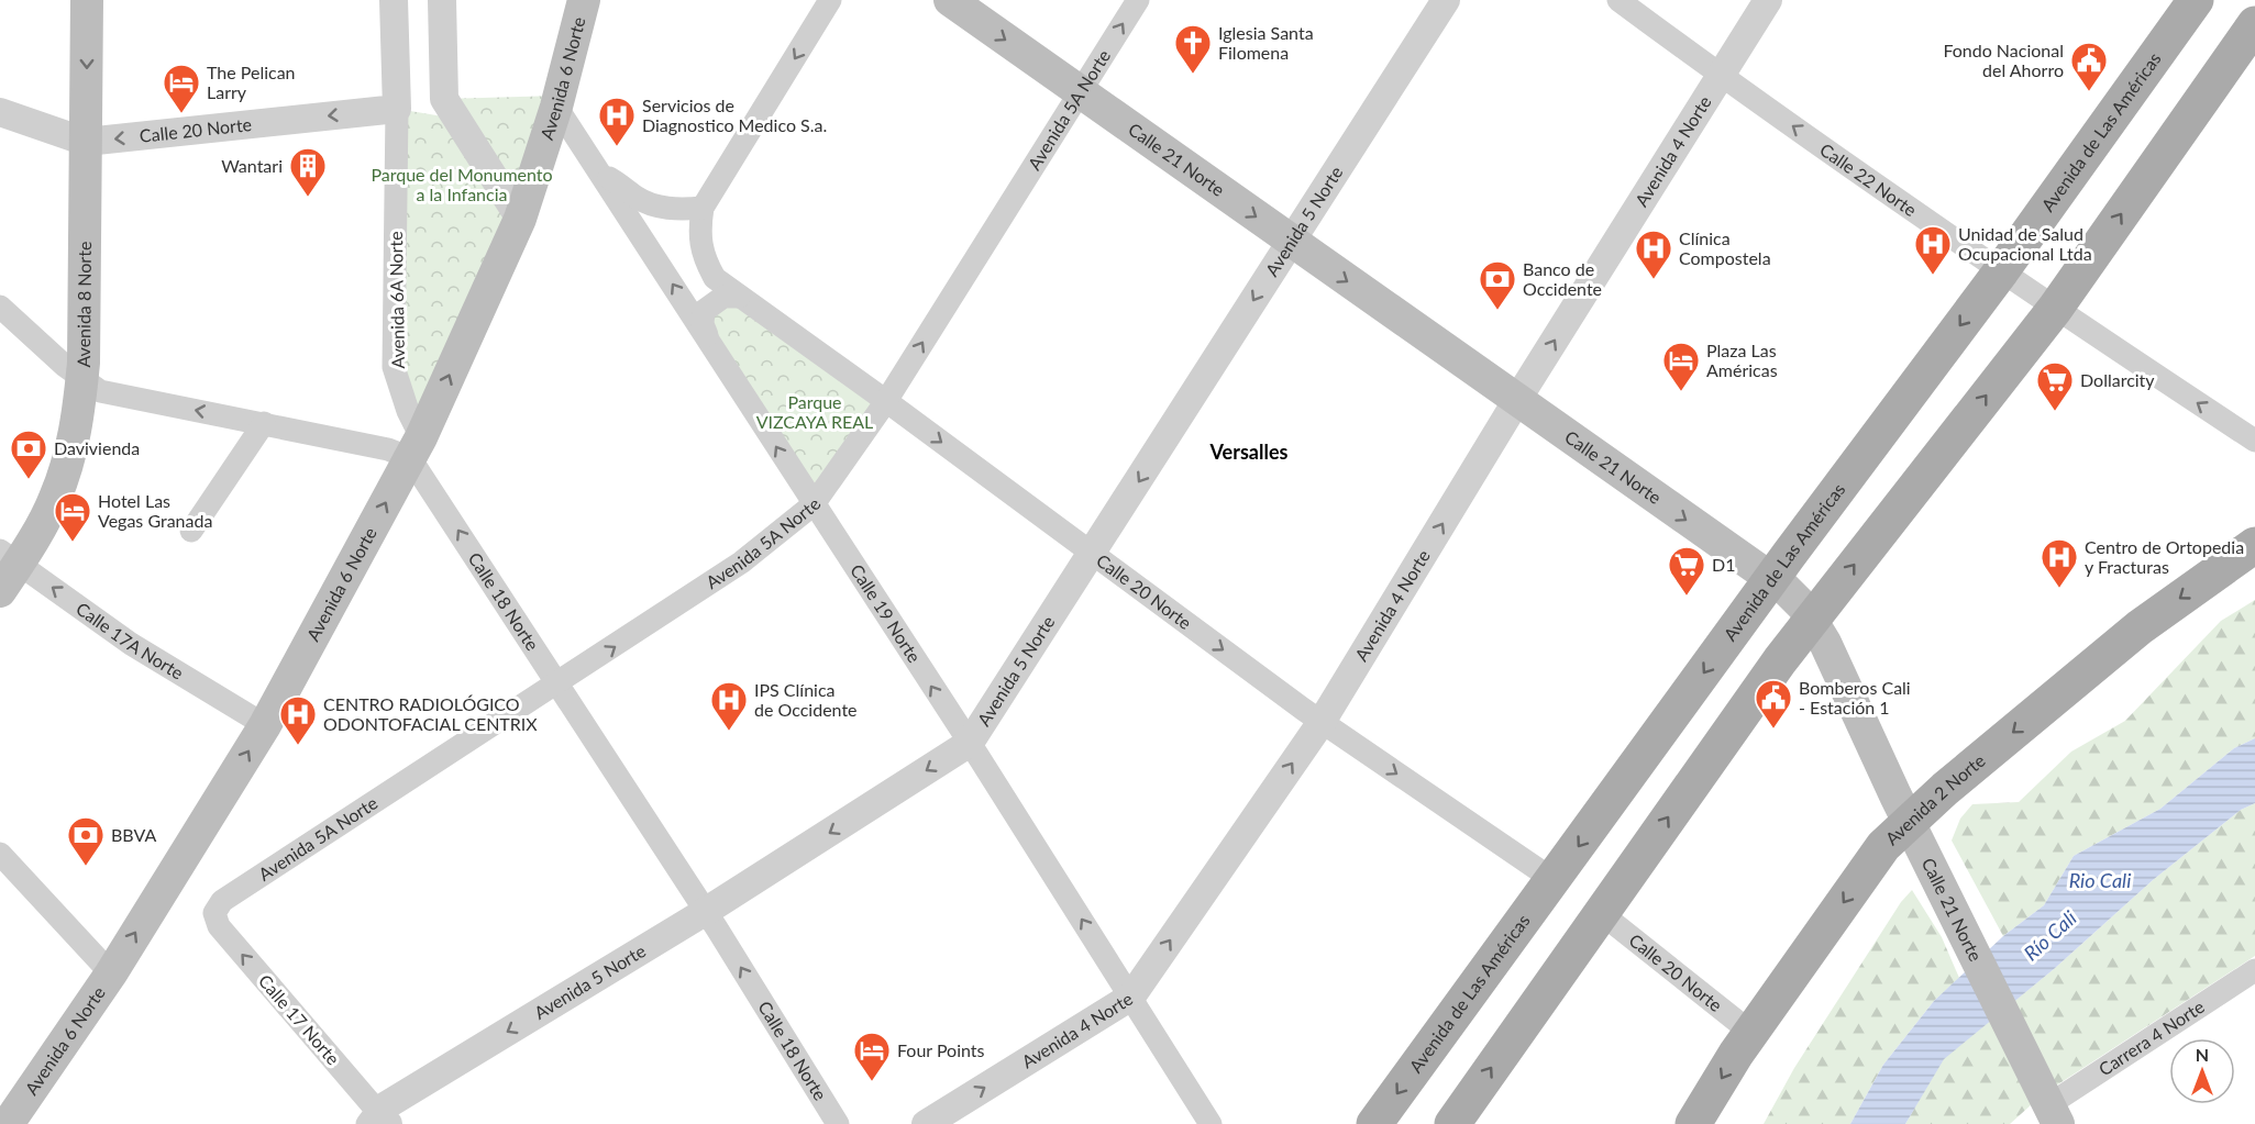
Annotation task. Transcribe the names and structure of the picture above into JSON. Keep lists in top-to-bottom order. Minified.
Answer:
{"streets":{"main road":["Avenida 6 Norte","Avenida de Las Américas","Calle 21 Norte","Avenida 8 Norte","Avenida 2 Norte"],"street":["Avenida 5A Norte","Calle 20 Norte","Avenida 4 Norte","Calle 22 Norte","Avenida 5 Norte","Avenida 6A Norte","Calle 18 Norte","Calle 19 Norte","Calle 17A Norte","Calle 17 Norte","Carrera 4 Norte"]},"crossings":[["Avenida 6 Norte","Avenida 6A Norte"],["Avenida 6 Norte","Calle 18 Norte"],["Avenida 6 Norte","Calle 19 Norte"],["Avenida 6 Norte","Calle 17A Norte"],["Avenida 5A Norte","Calle 20 Norte"],["Avenida 5A Norte","Calle 21 Norte"],["Avenida 5A Norte","Calle 18 Norte"],["Avenida 5A Norte","Calle 19 Norte"],["Avenida 5A Norte","Calle 17 Norte"],["Calle 20 Norte","Avenida de Las Américas"],["Calle 20 Norte","Avenida 4 Norte"],["Calle 20 Norte","Avenida 5 Norte"],["Calle 20 Norte","Avenida 6A Norte"],["Calle 20 Norte","Avenida 8 Norte"],["Calle 20 Norte","Avenida 2 Norte"],["Avenida de Las Américas","Calle 21 Norte"],["Avenida de Las Américas","Calle 22 Norte"],["Avenida 4 Norte","Calle 21 Norte"],["Avenida 4 Norte","Calle 22 Norte"],["Avenida 4 Norte","Calle 19 Norte"],["Calle 21 Norte","Avenida 5 Norte"],["Calle 21 Norte","Avenida 2 Norte"],["Calle 21 Norte","Carrera 4 Norte"],["Avenida 5 Norte","Calle 18 Norte"],["Avenida 5 Norte","Calle 19 Norte"],["Avenida 5 Norte","Calle 17 Norte"],["Avenida 6A Norte","Calle 18 Norte"],["Avenida 8 Norte","Calle 17A Norte"]],"one_way":["Avenida 6 Norte","Avenida 5A Norte","Avenida 4 Norte","Calle 21 Norte","Calle 22 Norte","Avenida 5 Norte","Calle 18 Norte","Calle 19 Norte","Calle 17A Norte","Calle 17 Norte"],"districts":["Versalles"],"water":["Rio Cali","Río Cali"],"parks":["Parque del Monumento a la Infancia","Parque VIZCAYA REAL"],"places":{"church":["Iglesia Santa Filomena"],"public building":["Fondo Nacional del Ahorro","Bomberos Cali - Estación 1"],"hotel":["The Pelican Larry","Plaza Las Américas","Hotel Las Vegas Granada","Four Points"],"hospital":["Servicios de Diagnostico Medico S.a.","Unidad de Salud Ocupacional Ltda","Clínica Compostela","Centro de Ortopedia y Fracturas","IPS Clínica de Occidente","CENTRO RADIOLÓGICO ODONTOFACIAL CENTRIX"],"building":["Wantari"],"bank":["Banco de Occidente","Davivienda","BBVA"],"supermarket":["Dollarcity","D1"]},"north":"top"}
